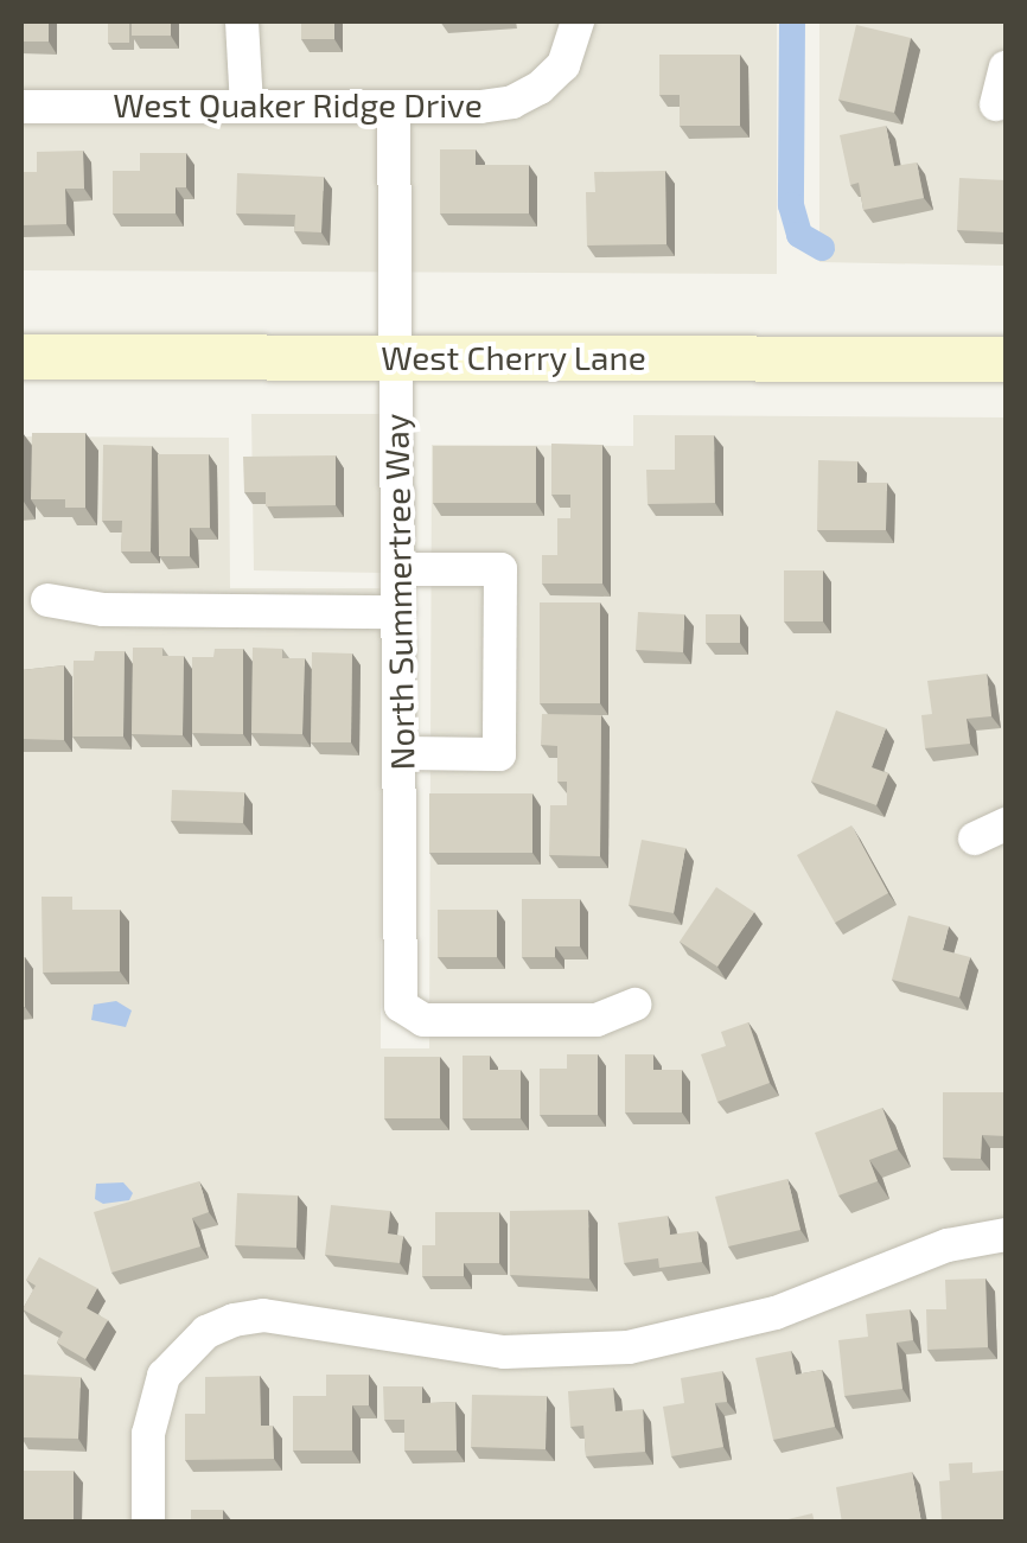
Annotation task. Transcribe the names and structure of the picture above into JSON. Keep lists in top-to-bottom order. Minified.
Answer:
{"streets":{"main road":["West Cherry Lane"],"street":["West Quaker Ridge Drive","North Summertree Way"]},"crossings":[["West Quaker Ridge Drive","North Summertree Way"],["West Cherry Lane","North Summertree Way"]]}
